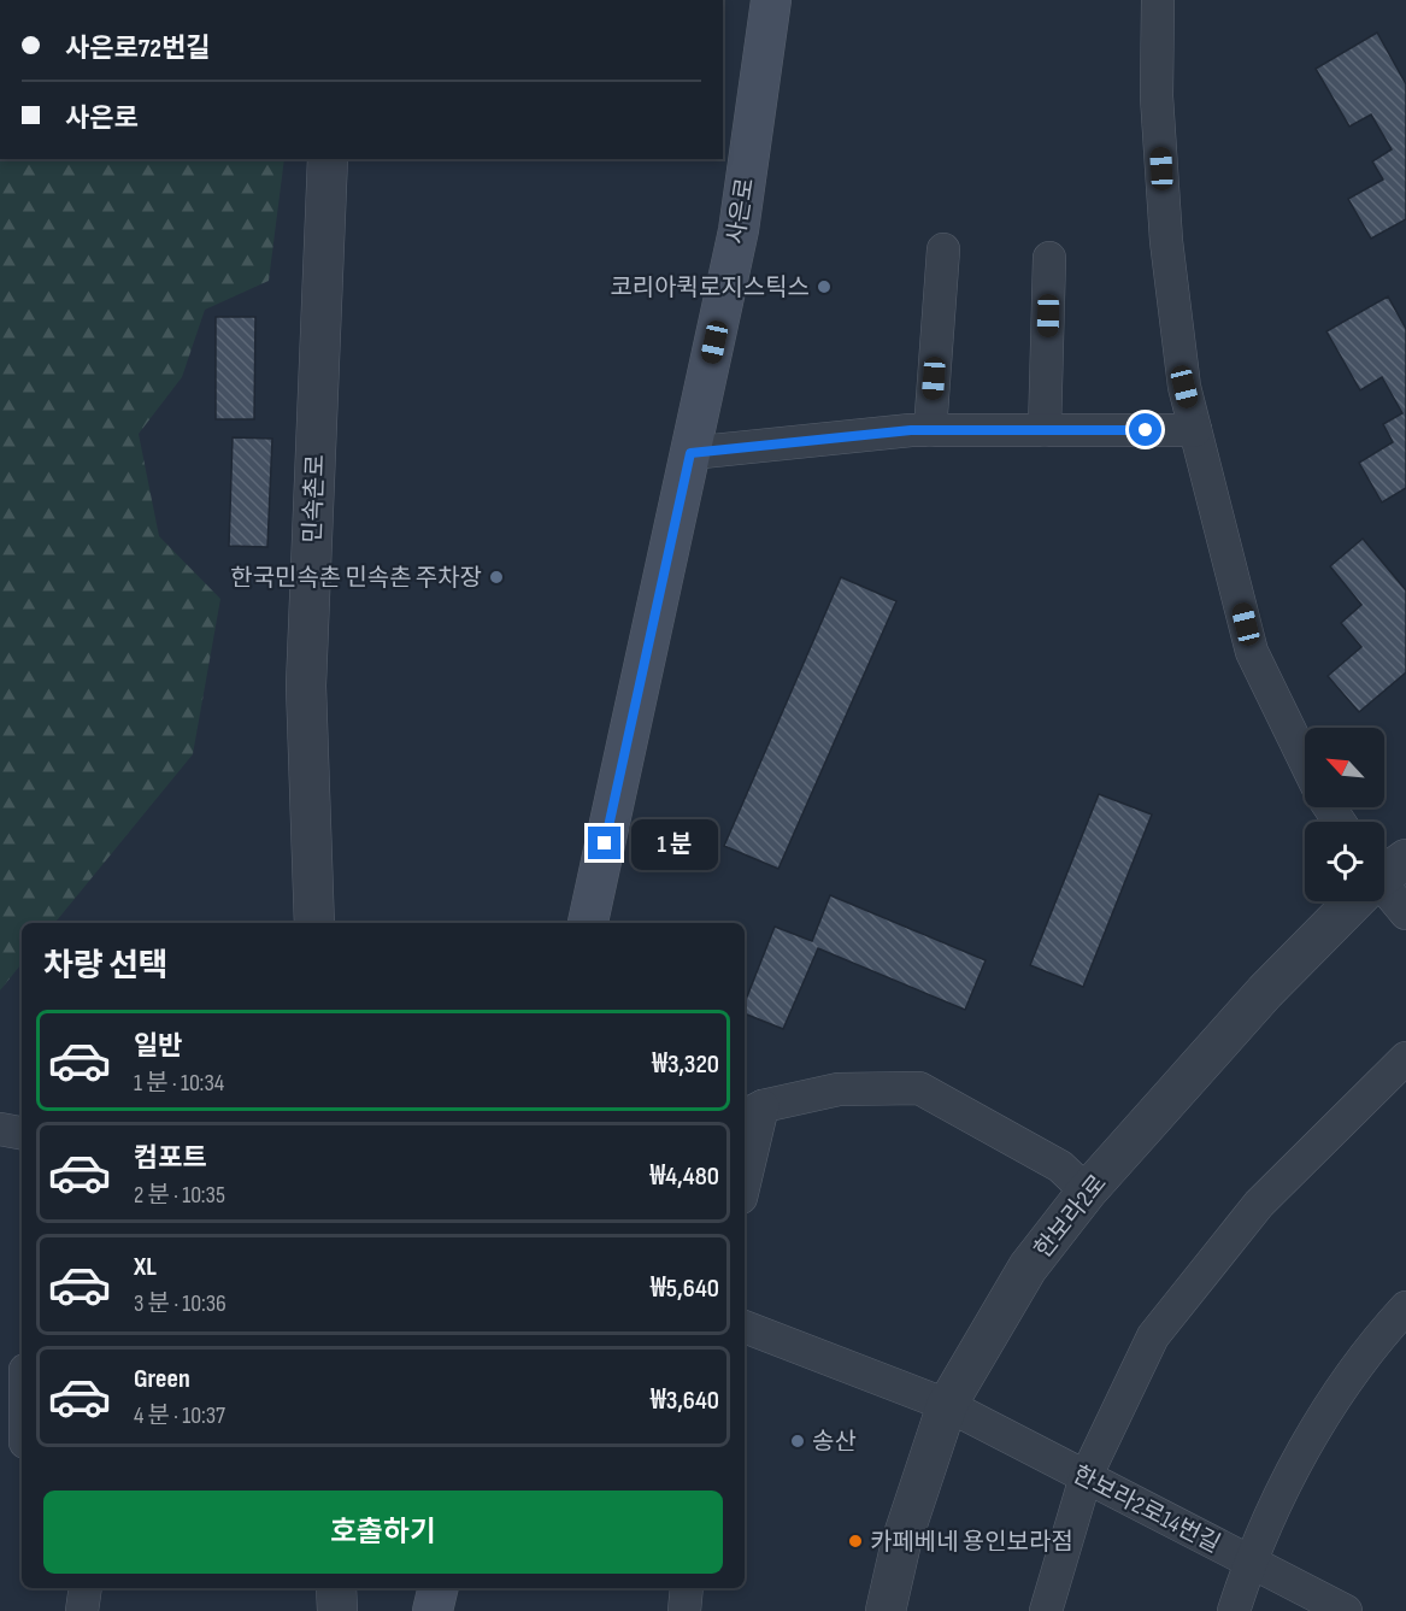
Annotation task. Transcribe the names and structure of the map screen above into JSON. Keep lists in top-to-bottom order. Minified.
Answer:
{"streets":{"main road":["사은로"],"street":["민속촌로","한보라2로","한보라2로14번길"]},"crossings":[["한보라2로","한보라2로14번길"]],"places":["코리아퀵로지스틱스","한국민속촌 민속촌 주차장","송산","카페베네 용인보라점"],"north":"top left","page":{"banner":["사은로72번길","사은로"],"bubble":"1 분","heading":"차량 선택","list":[{"name":"일반","note":"1 분 · 10:34","value":"₩3,320"},{"name":"컴포트","note":"2 분 · 10:35","value":"₩4,480"},{"name":"XL","note":"3 분 · 10:36","value":"₩5,640"},{"name":"Green","note":"4 분 · 10:37","value":"₩3,640"}],"buttons":"호출하기"}}
